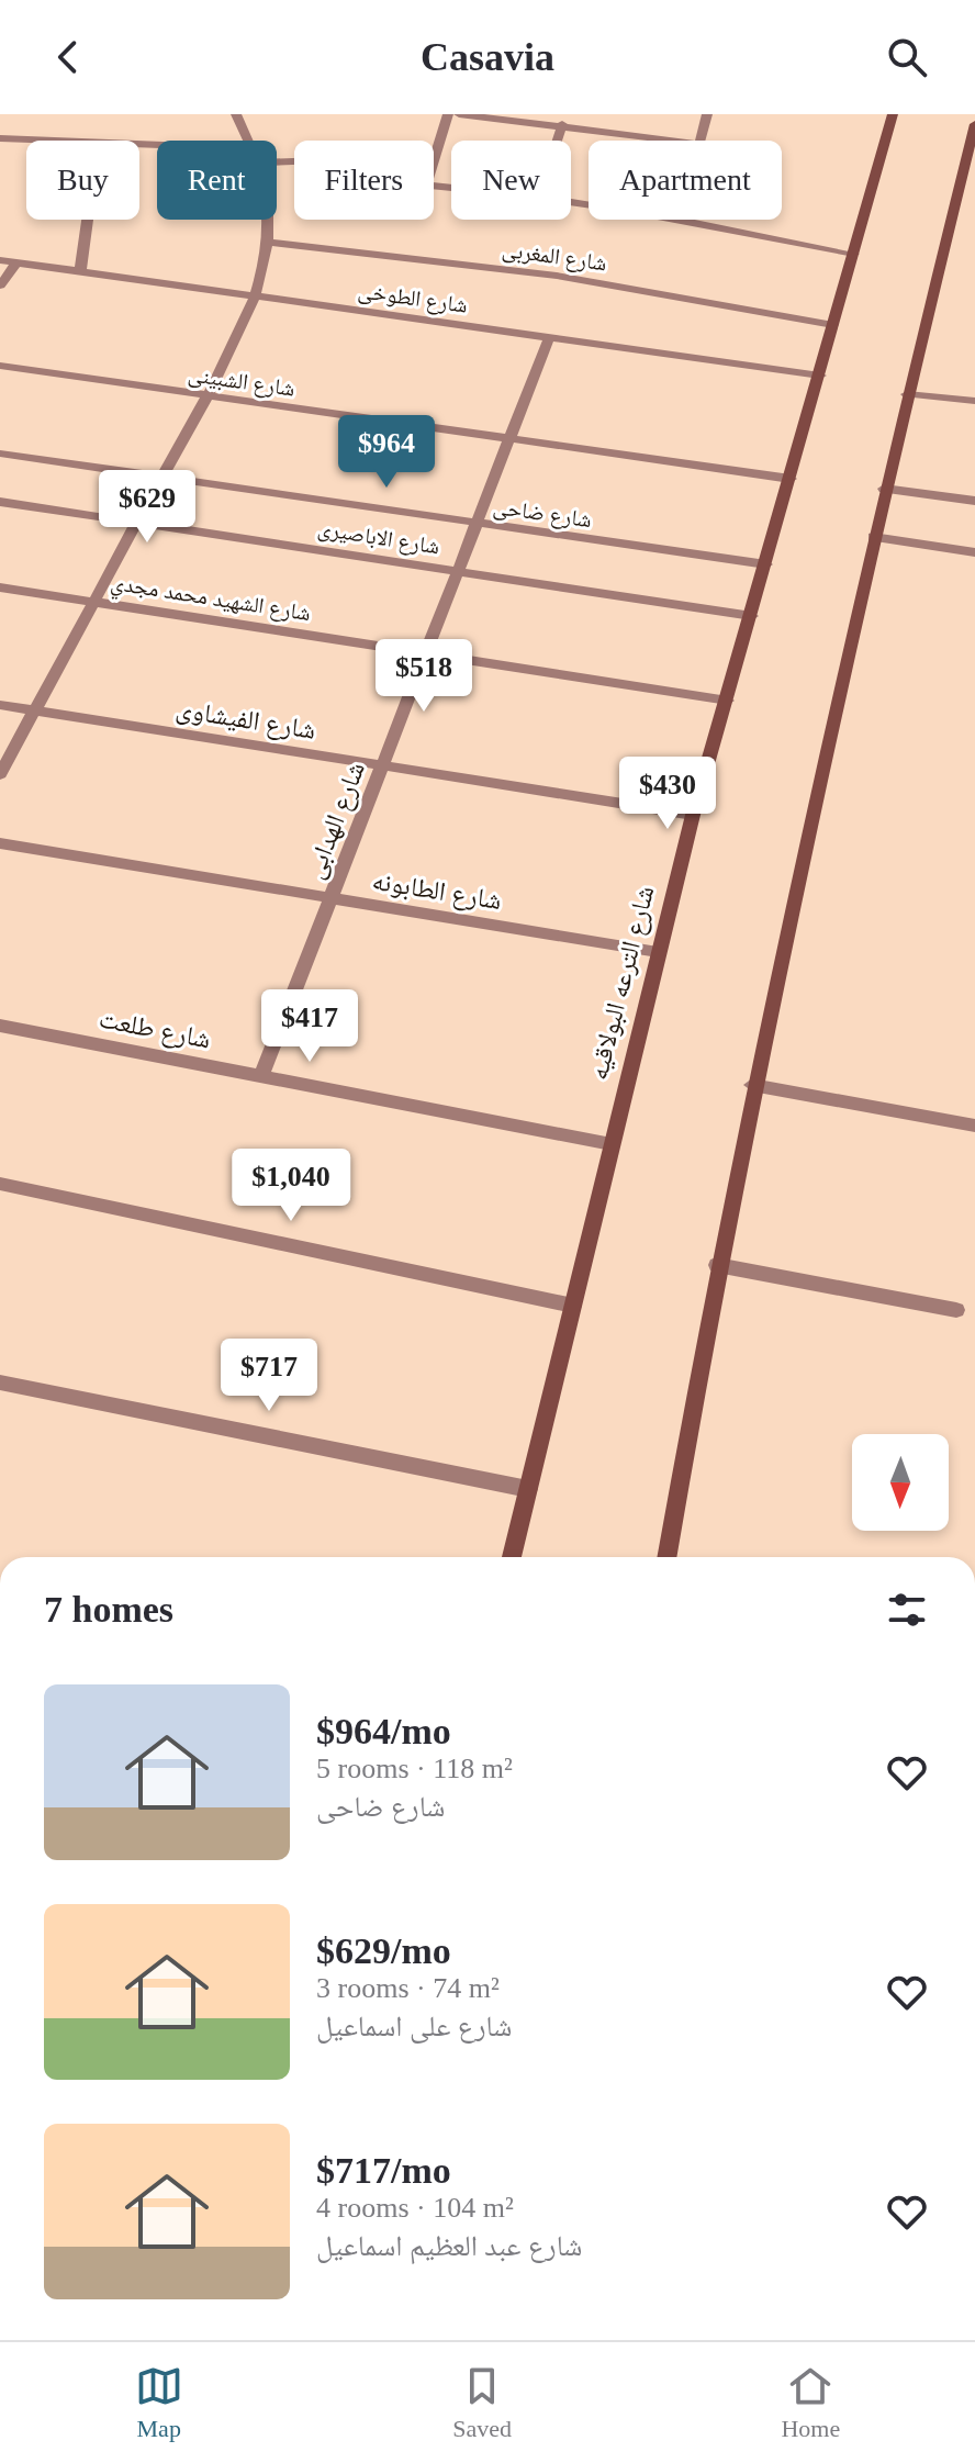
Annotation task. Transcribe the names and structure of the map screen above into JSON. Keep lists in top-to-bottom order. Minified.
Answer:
{"streets":{"street":["شارع المغربى","شارع الطوخى","شارع الشبينى","شارع ضاحى","شارع الاباصيرى","شارع الشهيد محمد مجدي","شارع الفيشاوى","شارع الهدابى","شارع الطابونه","شارع الترعه البولاقيه","شارع طلعت"]},"crossings":[["شارع المغربى","شارع الترعه البولاقيه"],["شارع الطوخى","شارع الهدابى"],["شارع الطوخى","شارع الترعه البولاقيه"],["شارع الشبينى","شارع الهدابى"],["شارع الشبينى","شارع الترعه البولاقيه"],["شارع ضاحى","شارع الهدابى"],["شارع ضاحى","شارع الترعه البولاقيه"],["شارع الاباصيرى","شارع الهدابى"],["شارع الاباصيرى","شارع الترعه البولاقيه"],["شارع الشهيد محمد مجدي","شارع الهدابى"],["شارع الشهيد محمد مجدي","شارع الترعه البولاقيه"],["شارع الفيشاوى","شارع الهدابى"],["شارع الفيشاوى","شارع الترعه البولاقيه"],["شارع الهدابى","شارع الطابونه"],["شارع الهدابى","شارع طلعت"],["شارع الطابونه","شارع الترعه البولاقيه"],["شارع الترعه البولاقيه","شارع طلعت"]],"north":"bottom","page":{"header":"Casavia","chip":["Buy","Rent","Filters","New","Apartment"],"price":["$964","$629","$518","$430","$417","$1,040","$717"],"heading":"7 homes","list":[{"name":"$964/mo","note":"5 rooms · 118 m² · شارع ضاحى"},{"name":"$629/mo","note":"3 rooms · 74 m² · شارع على اسماعيل"},{"name":"$717/mo","note":"4 rooms · 104 m² · شارع عبد العظيم اسماعيل"}],"tabs":["Map","Saved","Home"]}}
